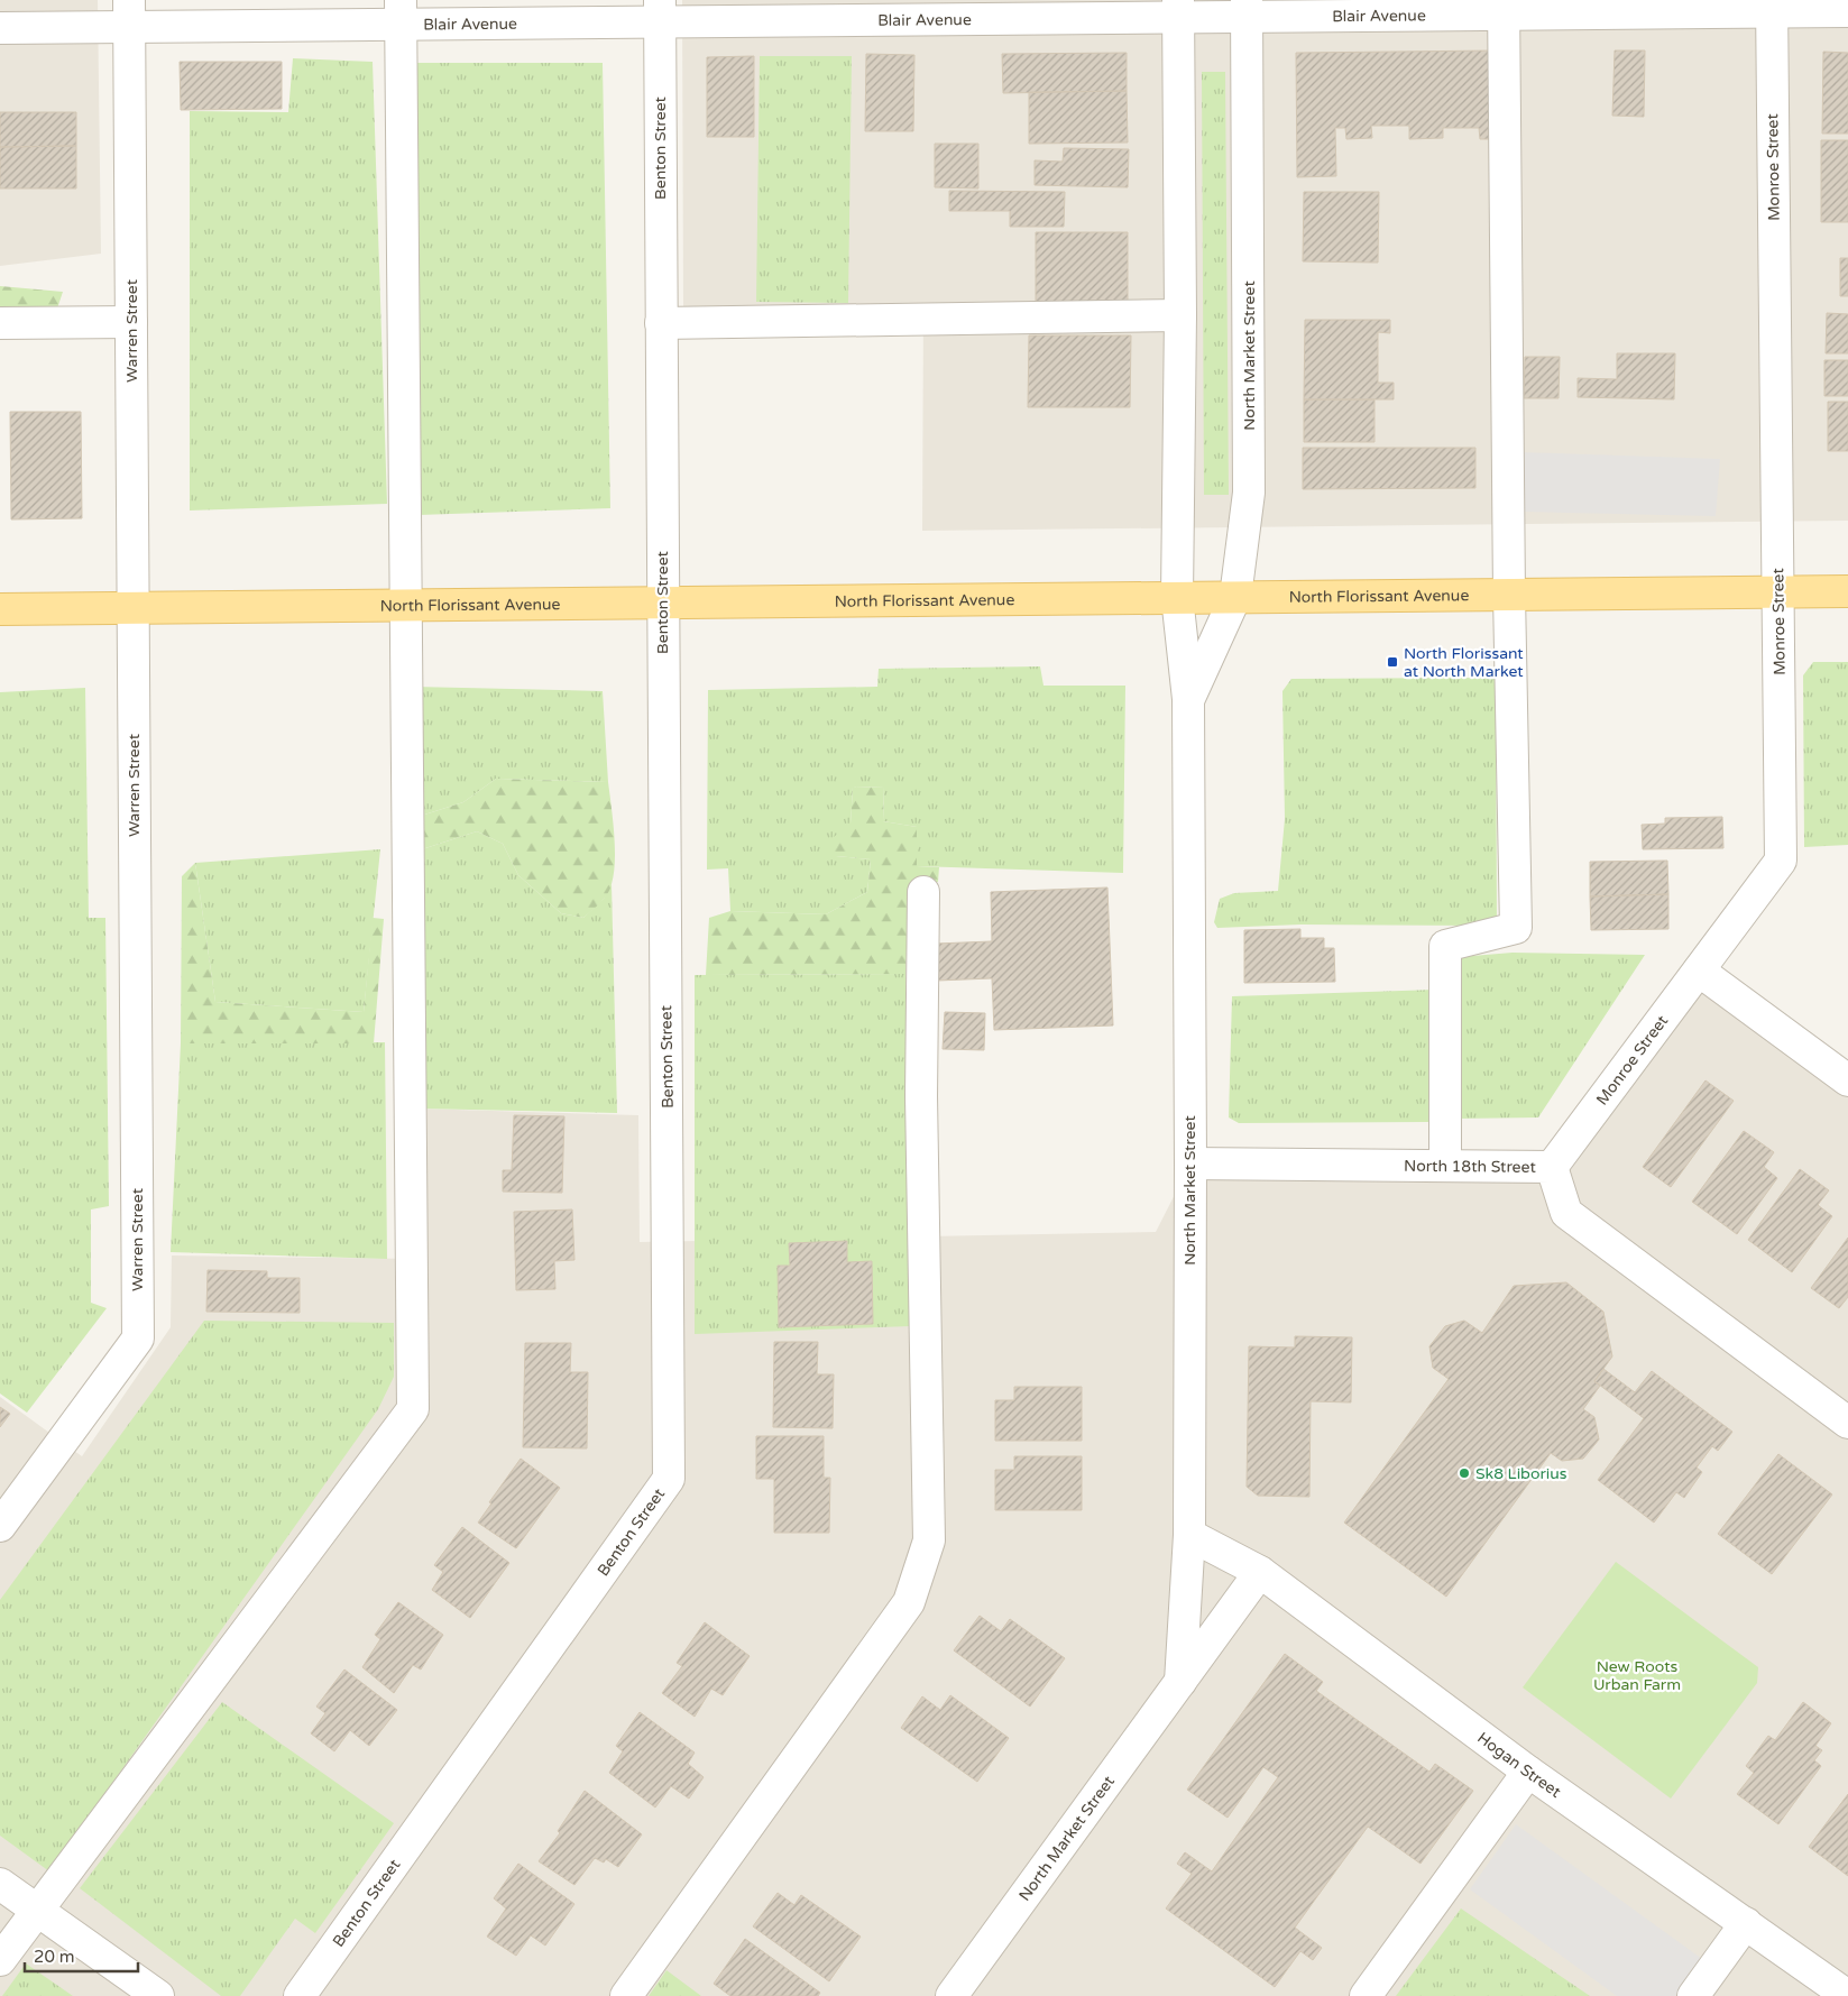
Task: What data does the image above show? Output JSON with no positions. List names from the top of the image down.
{
  "streets": {
    "main road": ["North Florissant Avenue"],
    "street": [
      "Blair Avenue",
      "Benton Street",
      "Monroe Street",
      "Warren Street",
      "North Market Street",
      "North 18th Street",
      "Hogan Street"
    ]
  },
  "crossings": [
    ["Blair Avenue", "Benton Street"],
    ["Blair Avenue", "Monroe Street"],
    ["Blair Avenue", "Warren Street"],
    ["Blair Avenue", "North Market Street"],
    ["Benton Street", "North Florissant Avenue"],
    ["Monroe Street", "North Florissant Avenue"],
    ["Monroe Street", "North 18th Street"],
    ["Warren Street", "North Florissant Avenue"],
    ["North Market Street", "North Florissant Avenue"],
    ["North Market Street", "North 18th Street"],
    ["North Market Street", "Hogan Street"]
  ],
  "parks": ["New Roots Urban Farm"],
  "places": {
    "transit": ["North Florissant at North Market"],
    "other": ["Sk8 Liborius"]
  },
  "scale_bar": "20 m"
}
